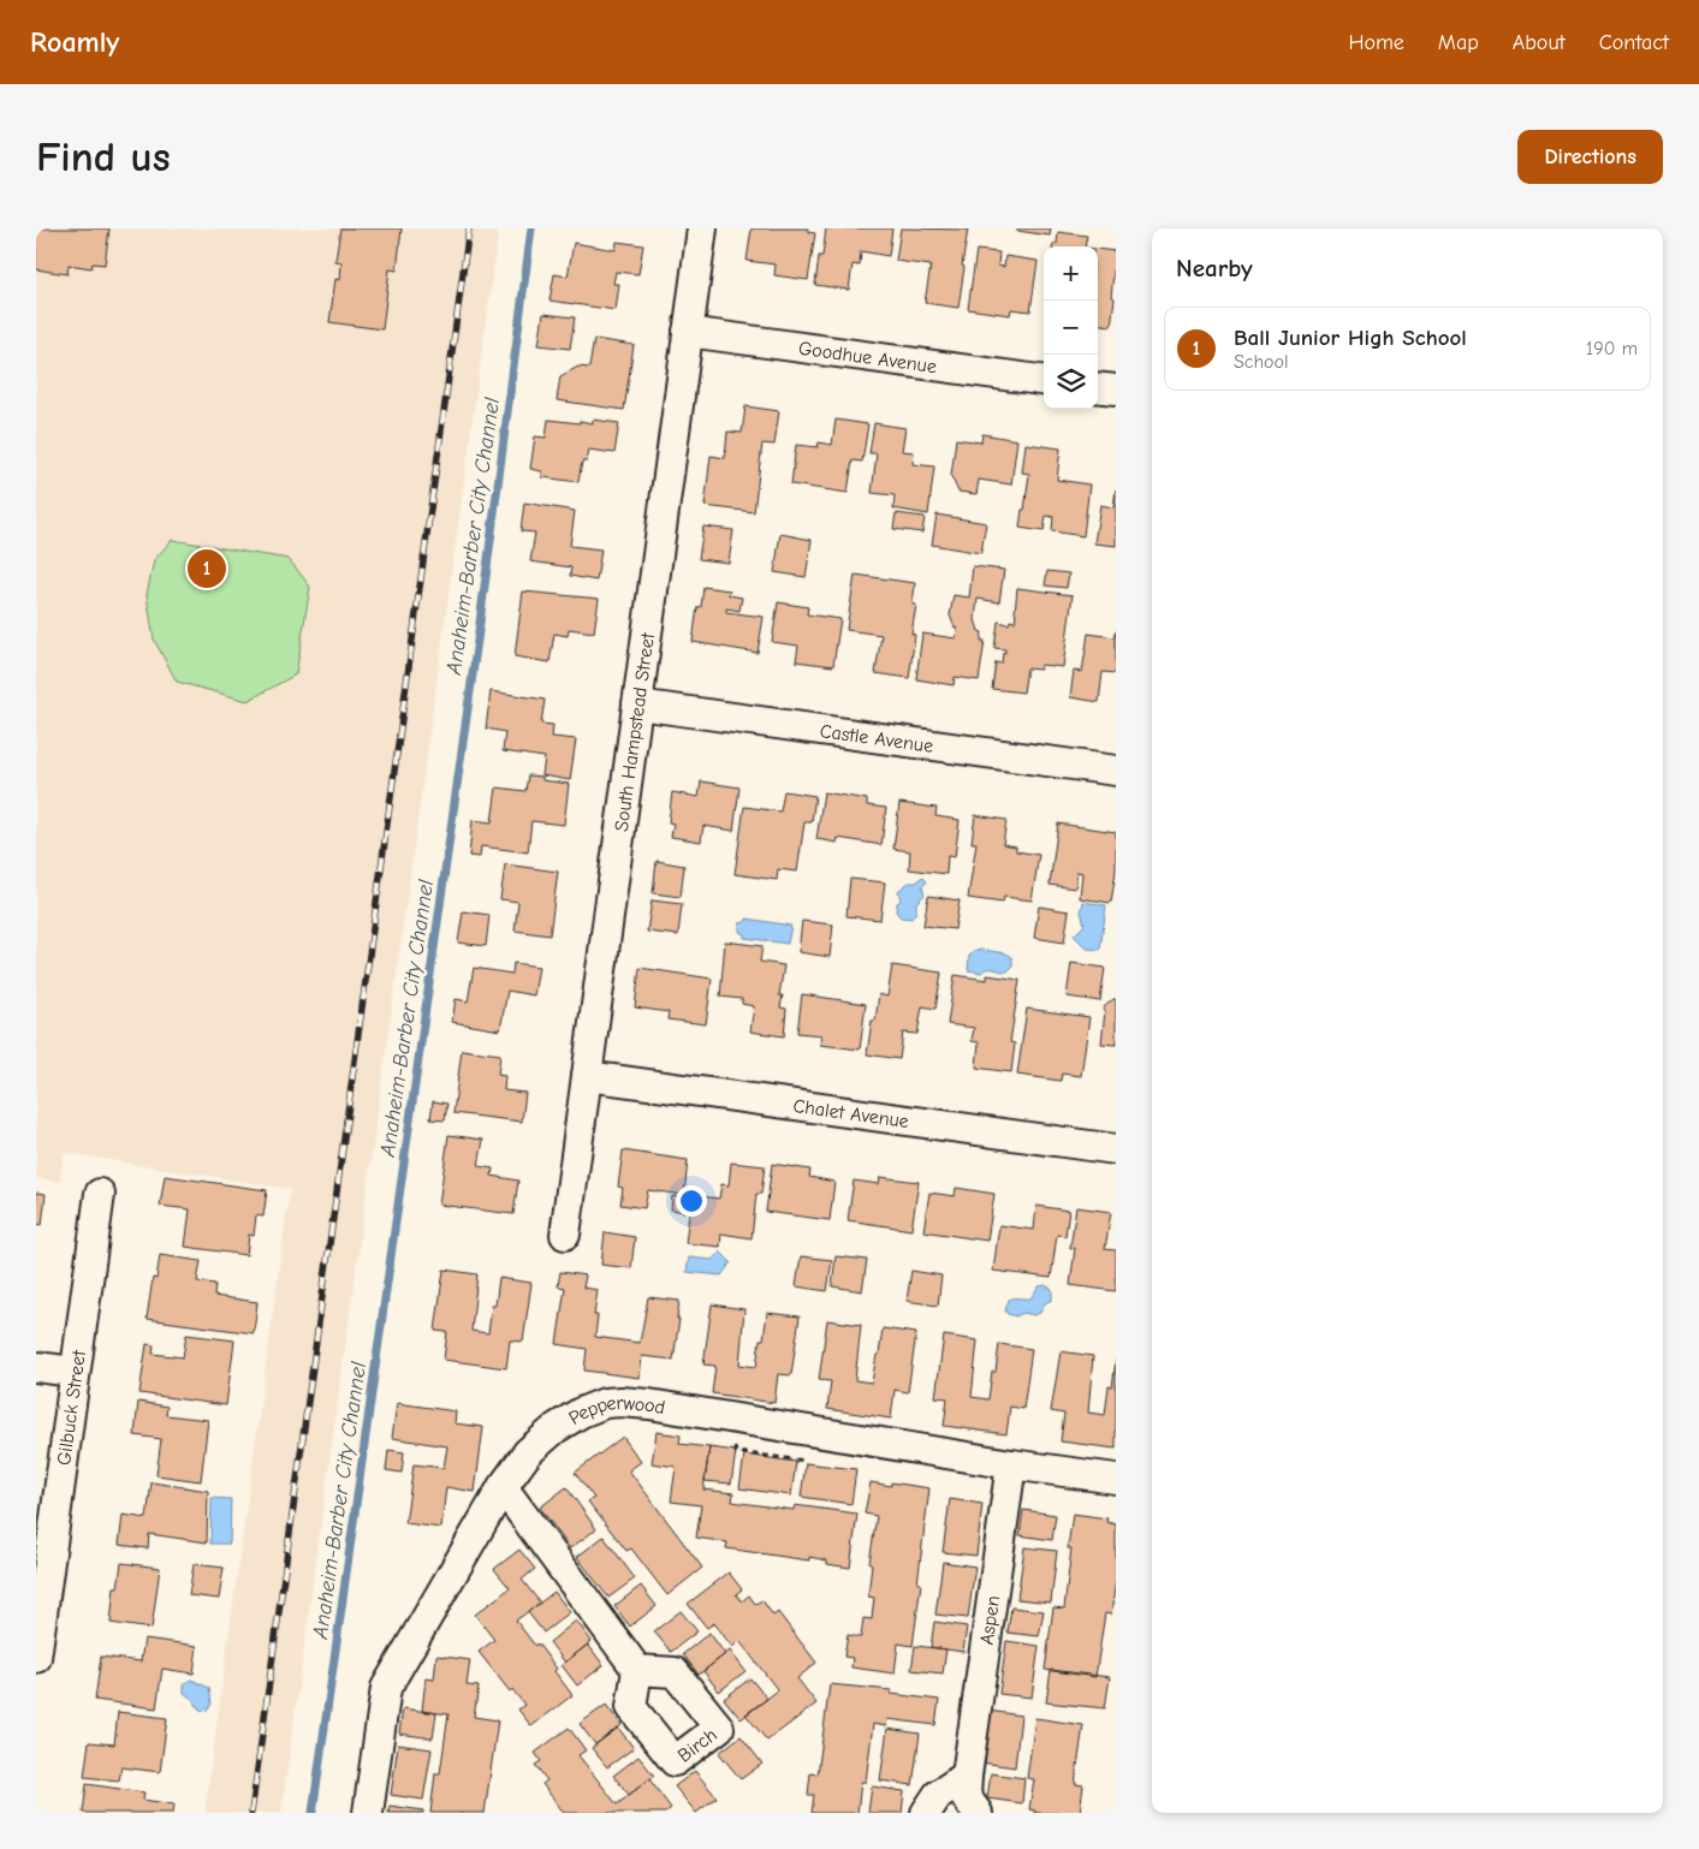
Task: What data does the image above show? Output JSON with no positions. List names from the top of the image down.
{
  "streets": {
    "street": [
      "Goodhue Avenue",
      "South Hampstead Street",
      "Castle Avenue",
      "Chalet Avenue",
      "Gilbuck Street",
      "Pepperwood",
      "Aspen"
    ]
  },
  "crossings": [
    ["Goodhue Avenue", "South Hampstead Street"],
    ["South Hampstead Street", "Castle Avenue"],
    ["South Hampstead Street", "Chalet Avenue"],
    ["Pepperwood", "Aspen"]
  ],
  "water": ["Anaheim-Barber City Channel"],
  "page": {
    "header": "Roamly",
    "nav": [
      "Home",
      "Map",
      "About",
      "Contact"
    ],
    "buttons": "Directions",
    "title": "Find us",
    "heading": "Nearby",
    "map_buttons": ["+", "−"],
    "list": [
      {
        "mark": "1",
        "name": "Ball Junior High School",
        "note": "School",
        "value": "190 m"
      }
    ],
    "pins": "1"
  }
}
